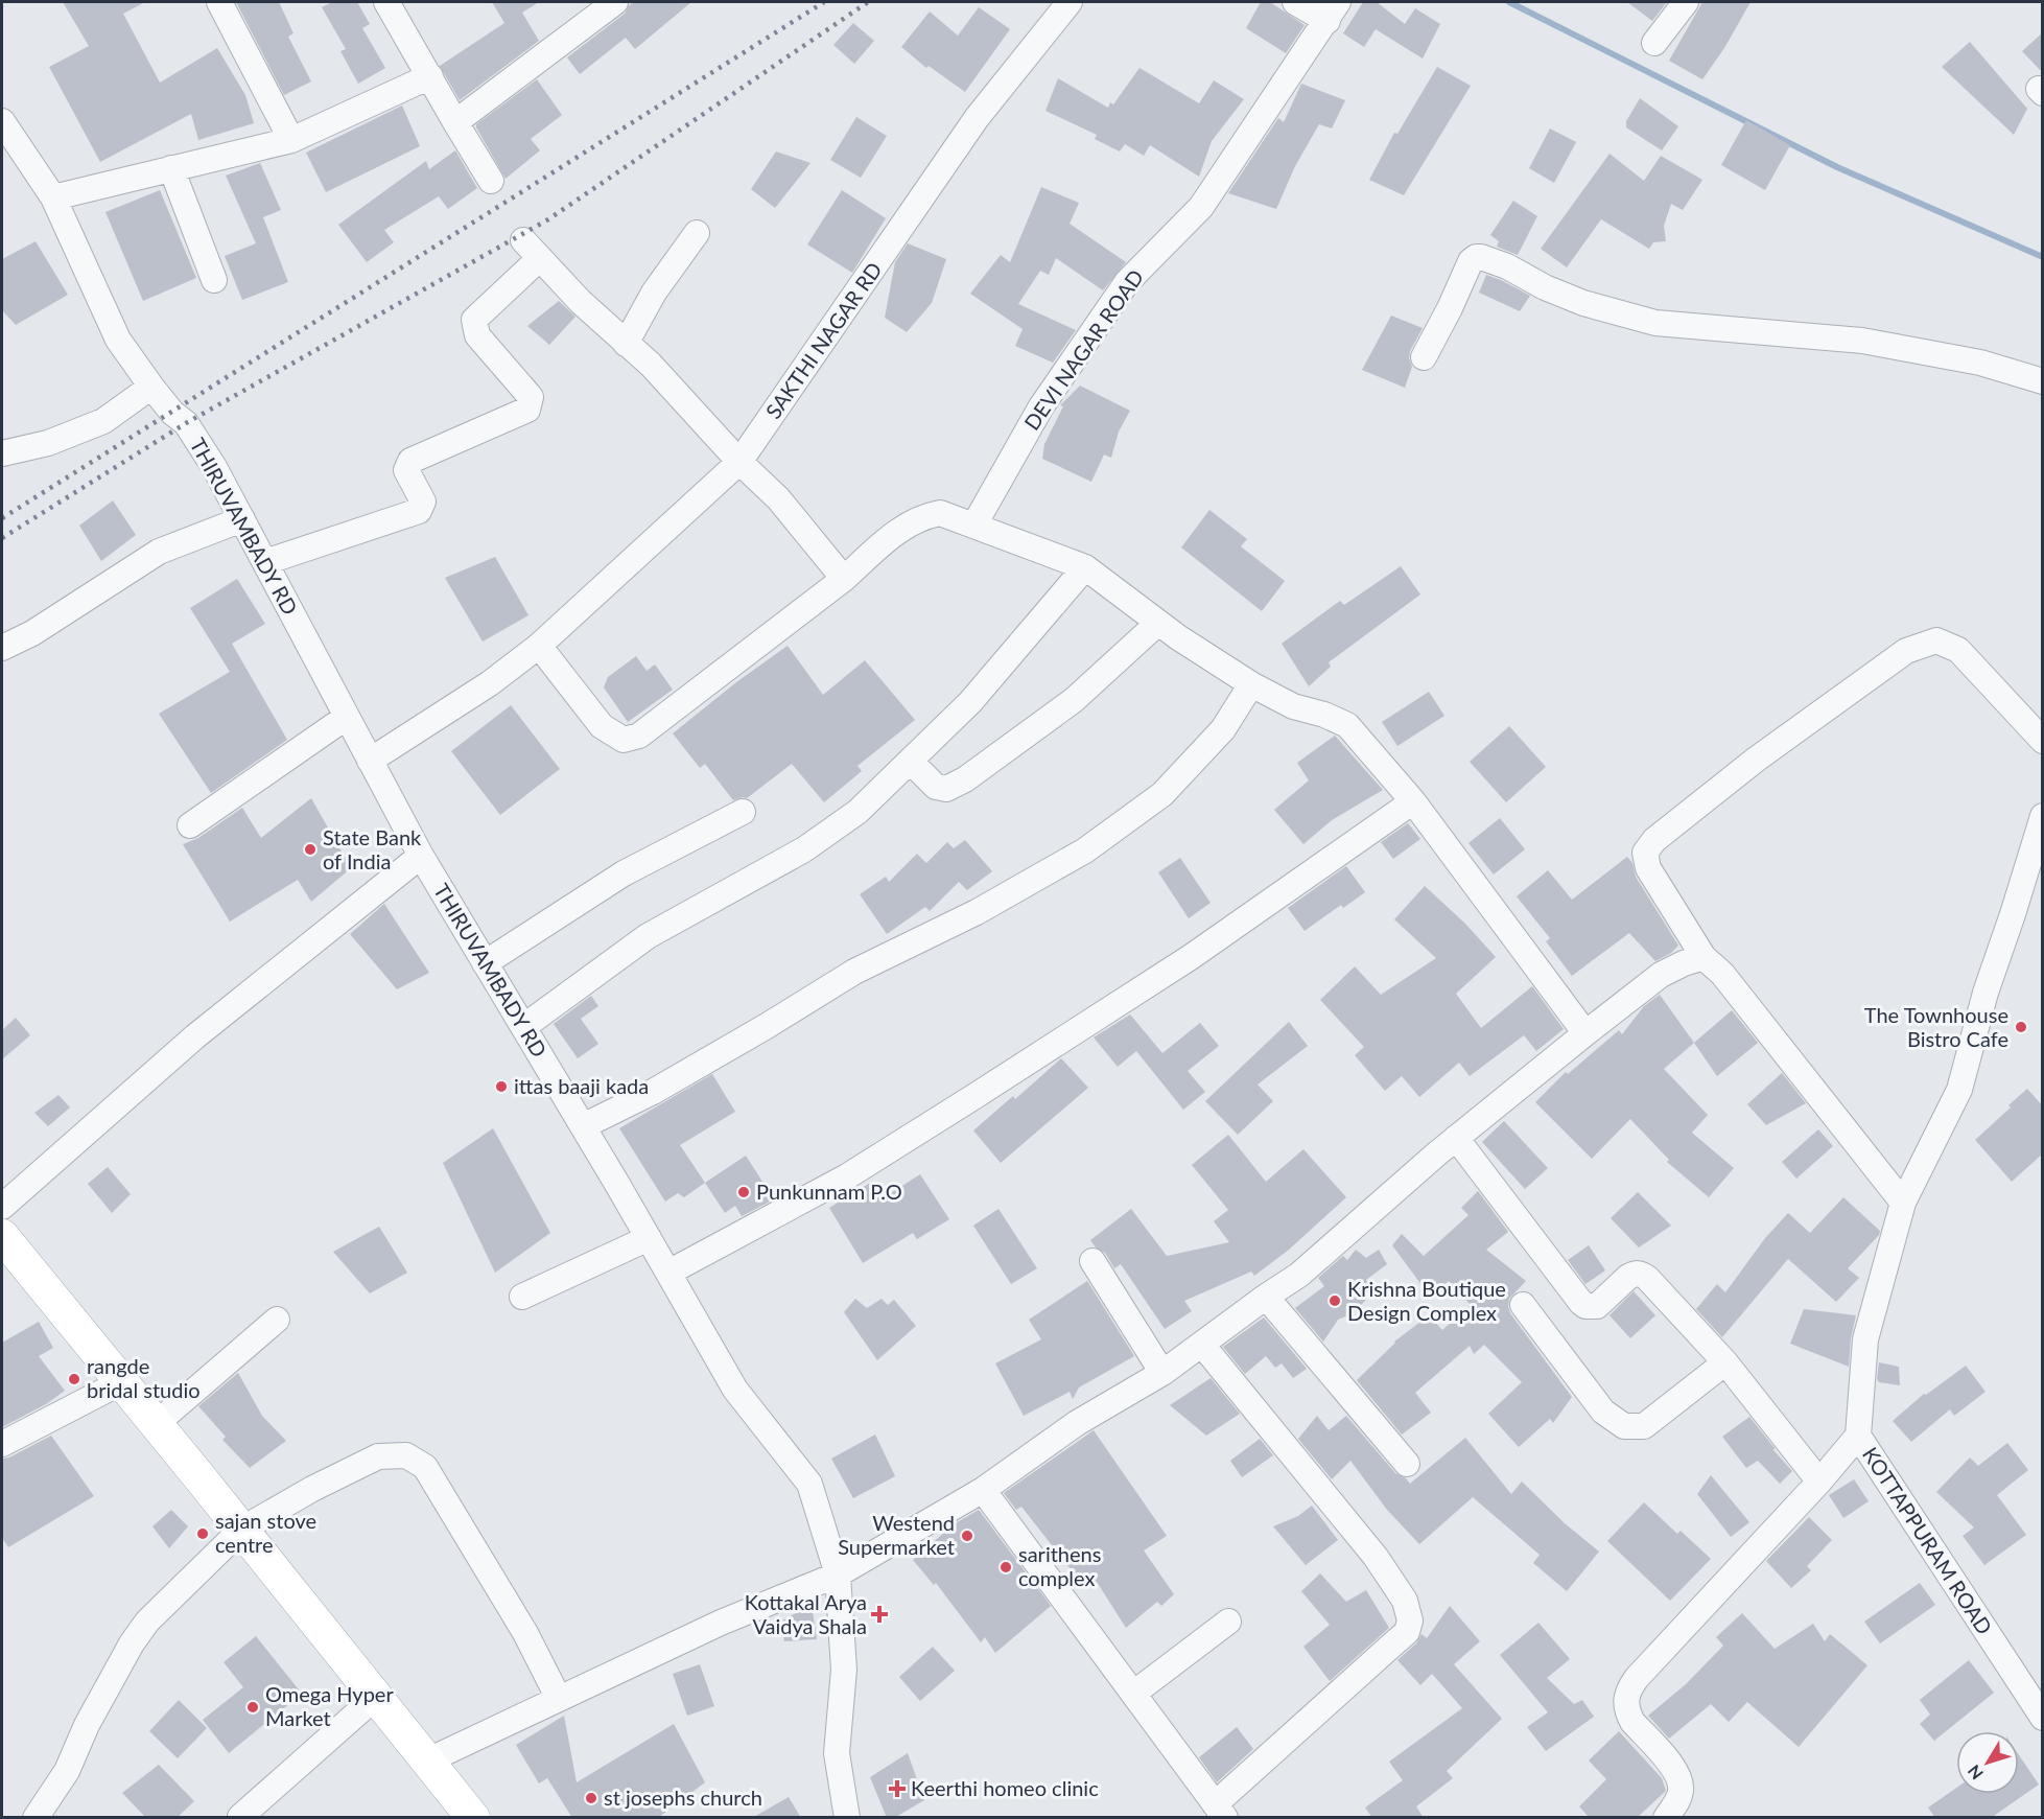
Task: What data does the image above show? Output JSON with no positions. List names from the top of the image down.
{
  "streets": {
    "street": [
      "SAKTHI NAGAR RD",
      "DEVI NAGAR ROAD",
      "THIRUVAMBADY RD",
      "KOTTAPPURAM ROAD"
    ]
  },
  "crossings": [
    ["SAKTHI NAGAR RD", "THIRUVAMBADY RD"]
  ],
  "places": {
    "other": [
      "State Bank of India",
      "The Townhouse Bistro Cafe",
      "ittas baaji kada",
      "Punkunnam P.O",
      "Krishna Boutique Design Complex",
      "rangde bridal studio",
      "sajan stove centre",
      "Westend Supermarket",
      "sarithens complex",
      "Omega Hyper Market",
      "st josephs church"
    ],
    "health": ["Kottakal Arya Vaidya Shala", "Keerthi homeo clinic"]
  },
  "north": "bottom left"
}
